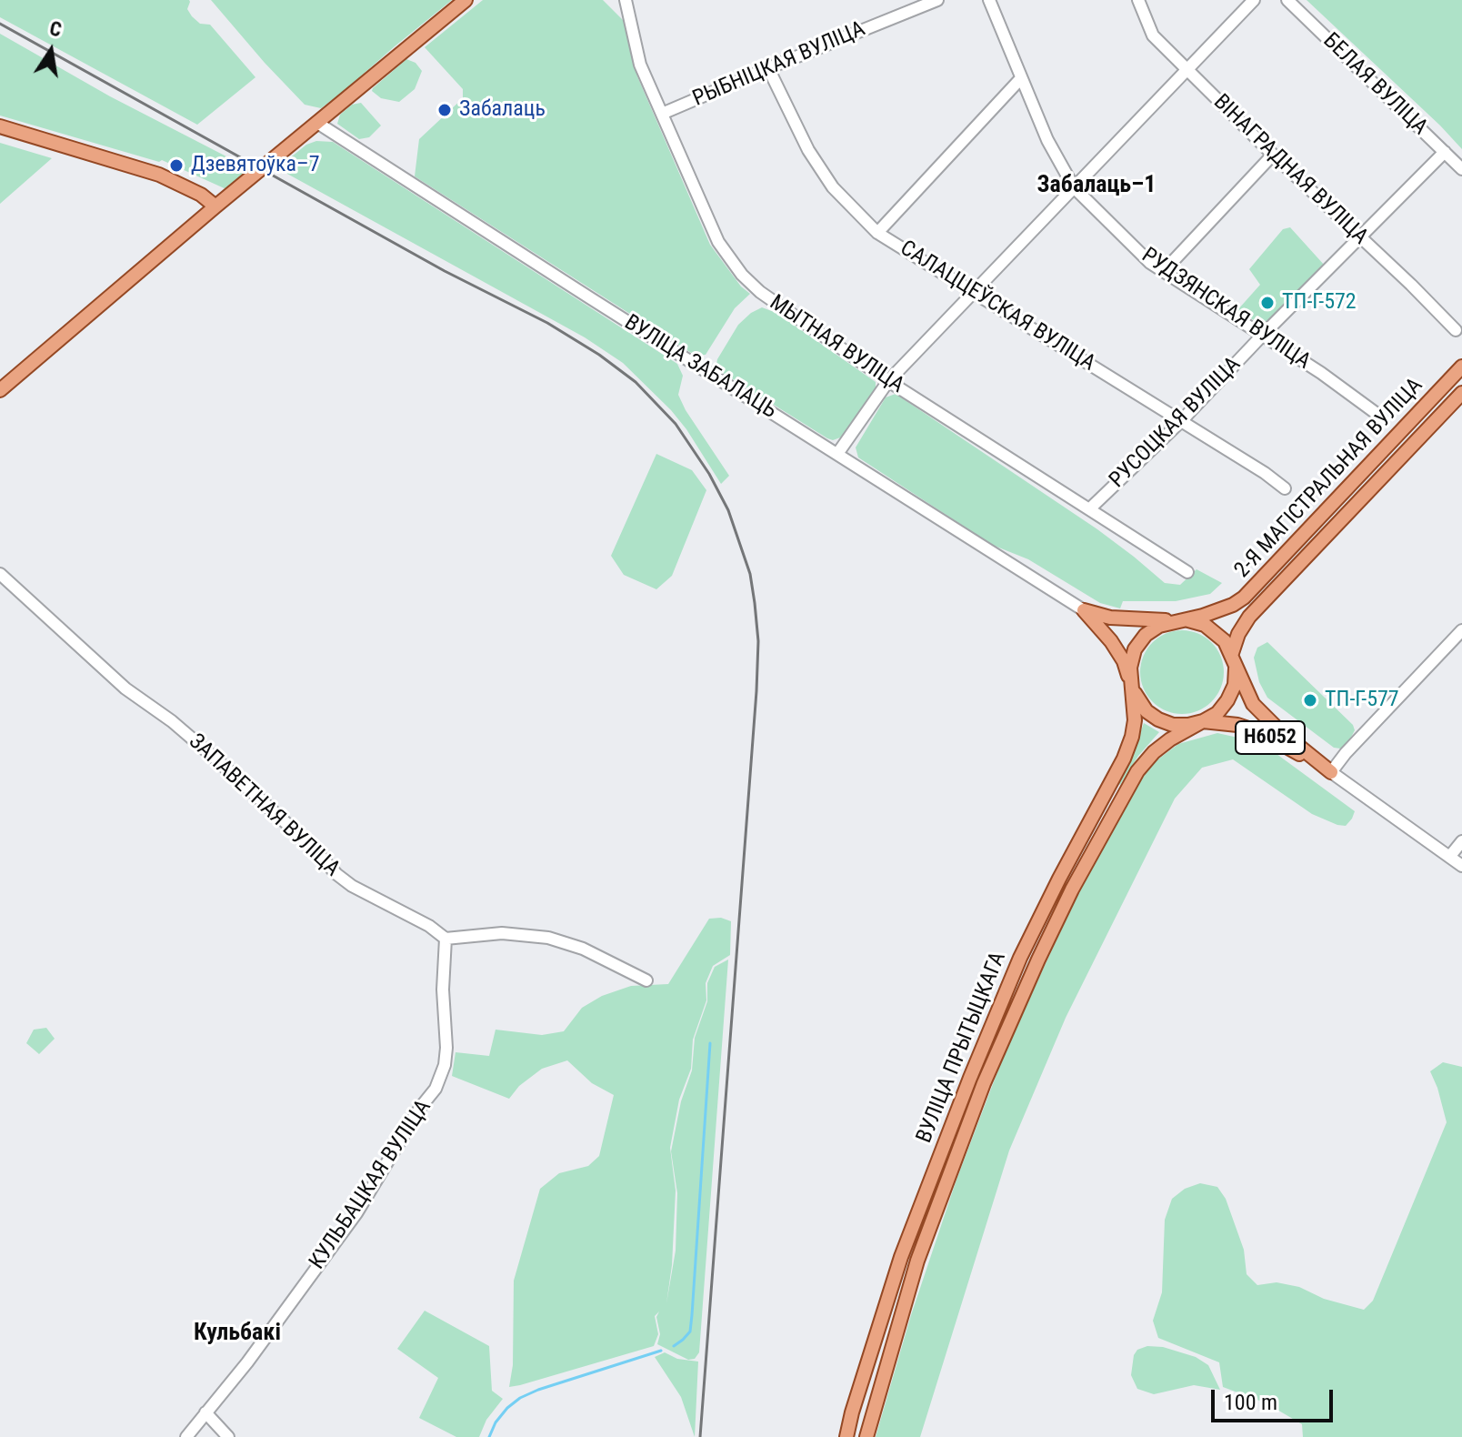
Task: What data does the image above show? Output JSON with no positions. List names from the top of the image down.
{
  "streets": {
    "main road": ["2-Я МАГІСТРАЛЬНАЯ ВУЛІЦА", "Н6052", "ВУЛІЦА ПРЫТЫЦКАГА"],
    "street": [
      "РЫБНІЦКАЯ ВУЛІЦА",
      "БЕЛАЯ ВУЛІЦА",
      "ВІНАГРАДНАЯ ВУЛІЦА",
      "САЛАЦЦЕЎСКАЯ ВУЛІЦА",
      "РУДЗЯНСКАЯ ВУЛІЦА",
      "МЫТНАЯ ВУЛІЦА",
      "ВУЛІЦА ЗАБАЛАЦЬ",
      "РУСОЦКАЯ ВУЛІЦА",
      "ЗАПАВЕТНАЯ ВУЛІЦА",
      "КУЛЬБАЦКАЯ ВУЛІЦА"
    ]
  },
  "crossings": [
    ["РЫБНІЦКАЯ ВУЛІЦА", "САЛАЦЦЕЎСКАЯ ВУЛІЦА"],
    ["РЫБНІЦКАЯ ВУЛІЦА", "МЫТНАЯ ВУЛІЦА"],
    ["БЕЛАЯ ВУЛІЦА", "РУСОЦКАЯ ВУЛІЦА"],
    ["ВІНАГРАДНАЯ ВУЛІЦА", "РУСОЦКАЯ ВУЛІЦА"],
    ["САЛАЦЦЕЎСКАЯ ВУЛІЦА", "РУСОЦКАЯ ВУЛІЦА"],
    ["РУДЗЯНСКАЯ ВУЛІЦА", "РУСОЦКАЯ ВУЛІЦА"],
    ["МЫТНАЯ ВУЛІЦА", "РУСОЦКАЯ ВУЛІЦА"],
    ["ВУЛІЦА ЗАБАЛАЦЬ", "Н6052"],
    ["2-Я МАГІСТРАЛЬНАЯ ВУЛІЦА", "Н6052"],
    ["2-Я МАГІСТРАЛЬНАЯ ВУЛІЦА", "ВУЛІЦА ПРЫТЫЦКАГА"],
    ["Н6052", "ВУЛІЦА ПРЫТЫЦКАГА"],
    ["ЗАПАВЕТНАЯ ВУЛІЦА", "КУЛЬБАЦКАЯ ВУЛІЦА"]
  ],
  "districts": ["Забалаць–1", "Кульбакі"],
  "places": [
    "Забалаць",
    "Дзевятоўка–7",
    "ТП-Г-572",
    "ТП-Г-577"
  ],
  "scale_bar": "100 m",
  "north": "top"
}
